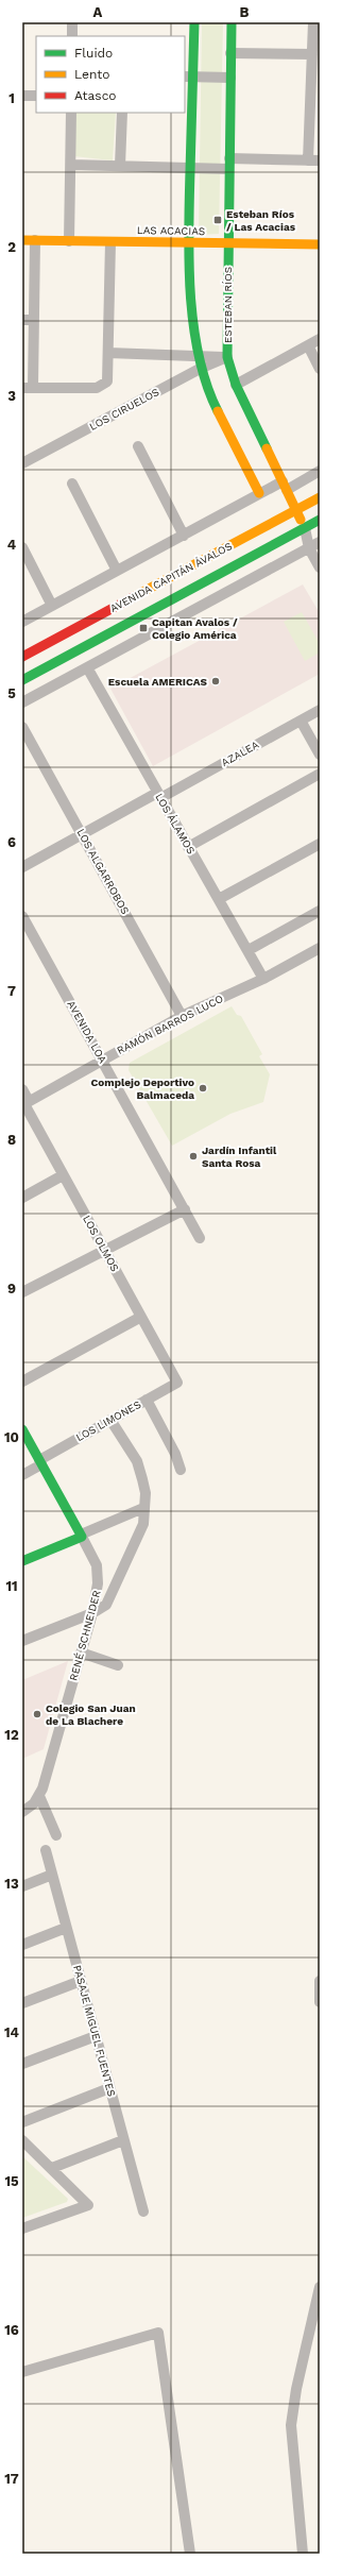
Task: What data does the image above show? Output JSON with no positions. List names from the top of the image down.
{
  "streets": {
    "main road": [
      "LAS ACACIAS",
      "ESTEBAN RÍOS",
      "AVENIDA CAPITÁN ÁVALOS",
      "RENÉ SCHNEIDER"
    ],
    "street": [
      "LOS CIRUELOS",
      "AZALEA",
      "LOS ÁLAMOS",
      "LOS ALGARROBOS",
      "RAMÓN BARROS LUCO",
      "AVENIDA LOA",
      "LOS OLMOS",
      "LOS LIMONES",
      "PASAJE MIGUEL FUENTES"
    ]
  },
  "crossings": [
    ["LAS ACACIAS", "ESTEBAN RÍOS"],
    ["ESTEBAN RÍOS", "LOS CIRUELOS"],
    ["ESTEBAN RÍOS", "AVENIDA CAPITÁN ÁVALOS"],
    ["AZALEA", "LOS ÁLAMOS"],
    ["AZALEA", "LOS ALGARROBOS"],
    ["LOS ÁLAMOS", "RAMÓN BARROS LUCO"],
    ["LOS ALGARROBOS", "RAMÓN BARROS LUCO"],
    ["RAMÓN BARROS LUCO", "AVENIDA LOA"],
    ["RAMÓN BARROS LUCO", "LOS OLMOS"],
    ["LOS OLMOS", "LOS LIMONES"],
    ["LOS LIMONES", "RENÉ SCHNEIDER"]
  ],
  "places": {
    "transit": ["Esteban Ríos / Las Acacias", "Capitan Avalos / Colegio América"],
    "other": [
      "Escuela AMERICAS",
      "Complejo Deportivo Balmaceda",
      "Jardín Infantil Santa Rosa",
      "Colegio San Juan de La Blachere"
    ]
  },
  "legend": ["Fluido", "Lento", "Atasco"],
  "grid": {
    "columns": ["A", "B"],
    "rows": [
      "1",
      "2",
      "3",
      "4",
      "5",
      "6",
      "7",
      "8",
      "9",
      "10",
      "11",
      "12",
      "13",
      "14",
      "15",
      "16",
      "17"
    ]
  }
}
